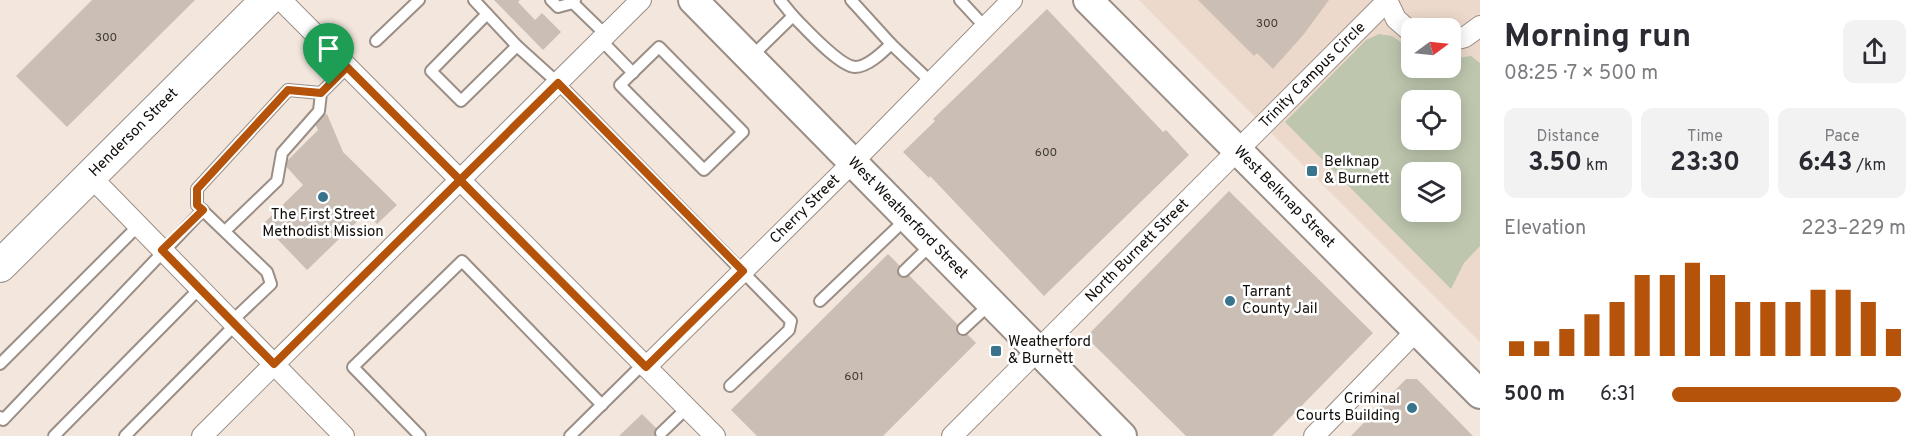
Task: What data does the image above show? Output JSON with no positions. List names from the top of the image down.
{
  "streets": {
    "main road": ["Henderson Street", "West Belknap Street", "West Weatherford Street"],
    "street": ["Trinity Campus Circle", "Cherry Street", "North Burnett Street"]
  },
  "crossings": [
    ["Trinity Campus Circle", "West Belknap Street"],
    ["Trinity Campus Circle", "North Burnett Street"],
    ["West Belknap Street", "North Burnett Street"],
    ["Cherry Street", "West Weatherford Street"],
    ["West Weatherford Street", "North Burnett Street"]
  ],
  "places": {
    "transit": ["Belknap & Burnett", "Weatherford & Burnett"],
    "other": ["The First Street Methodist Mission", "Tarrant County Jail", "Criminal Courts Building"]
  },
  "house_numbers": [
    "300",
    "300",
    "600",
    "601"
  ],
  "north": "right",
  "page": {
    "heading": ["Morning run", "08:25 · 7 × 500 m"],
    "stats": [
      ["Distance", "3.50 km"],
      ["Time", "23:30"],
      ["Pace", "6:43 /km"]
    ],
    "chart": ["Elevation", "223–229 m"],
    "list": [
      {
        "name": "500 m",
        "note": "6:31"
      }
    ]
  }
}
